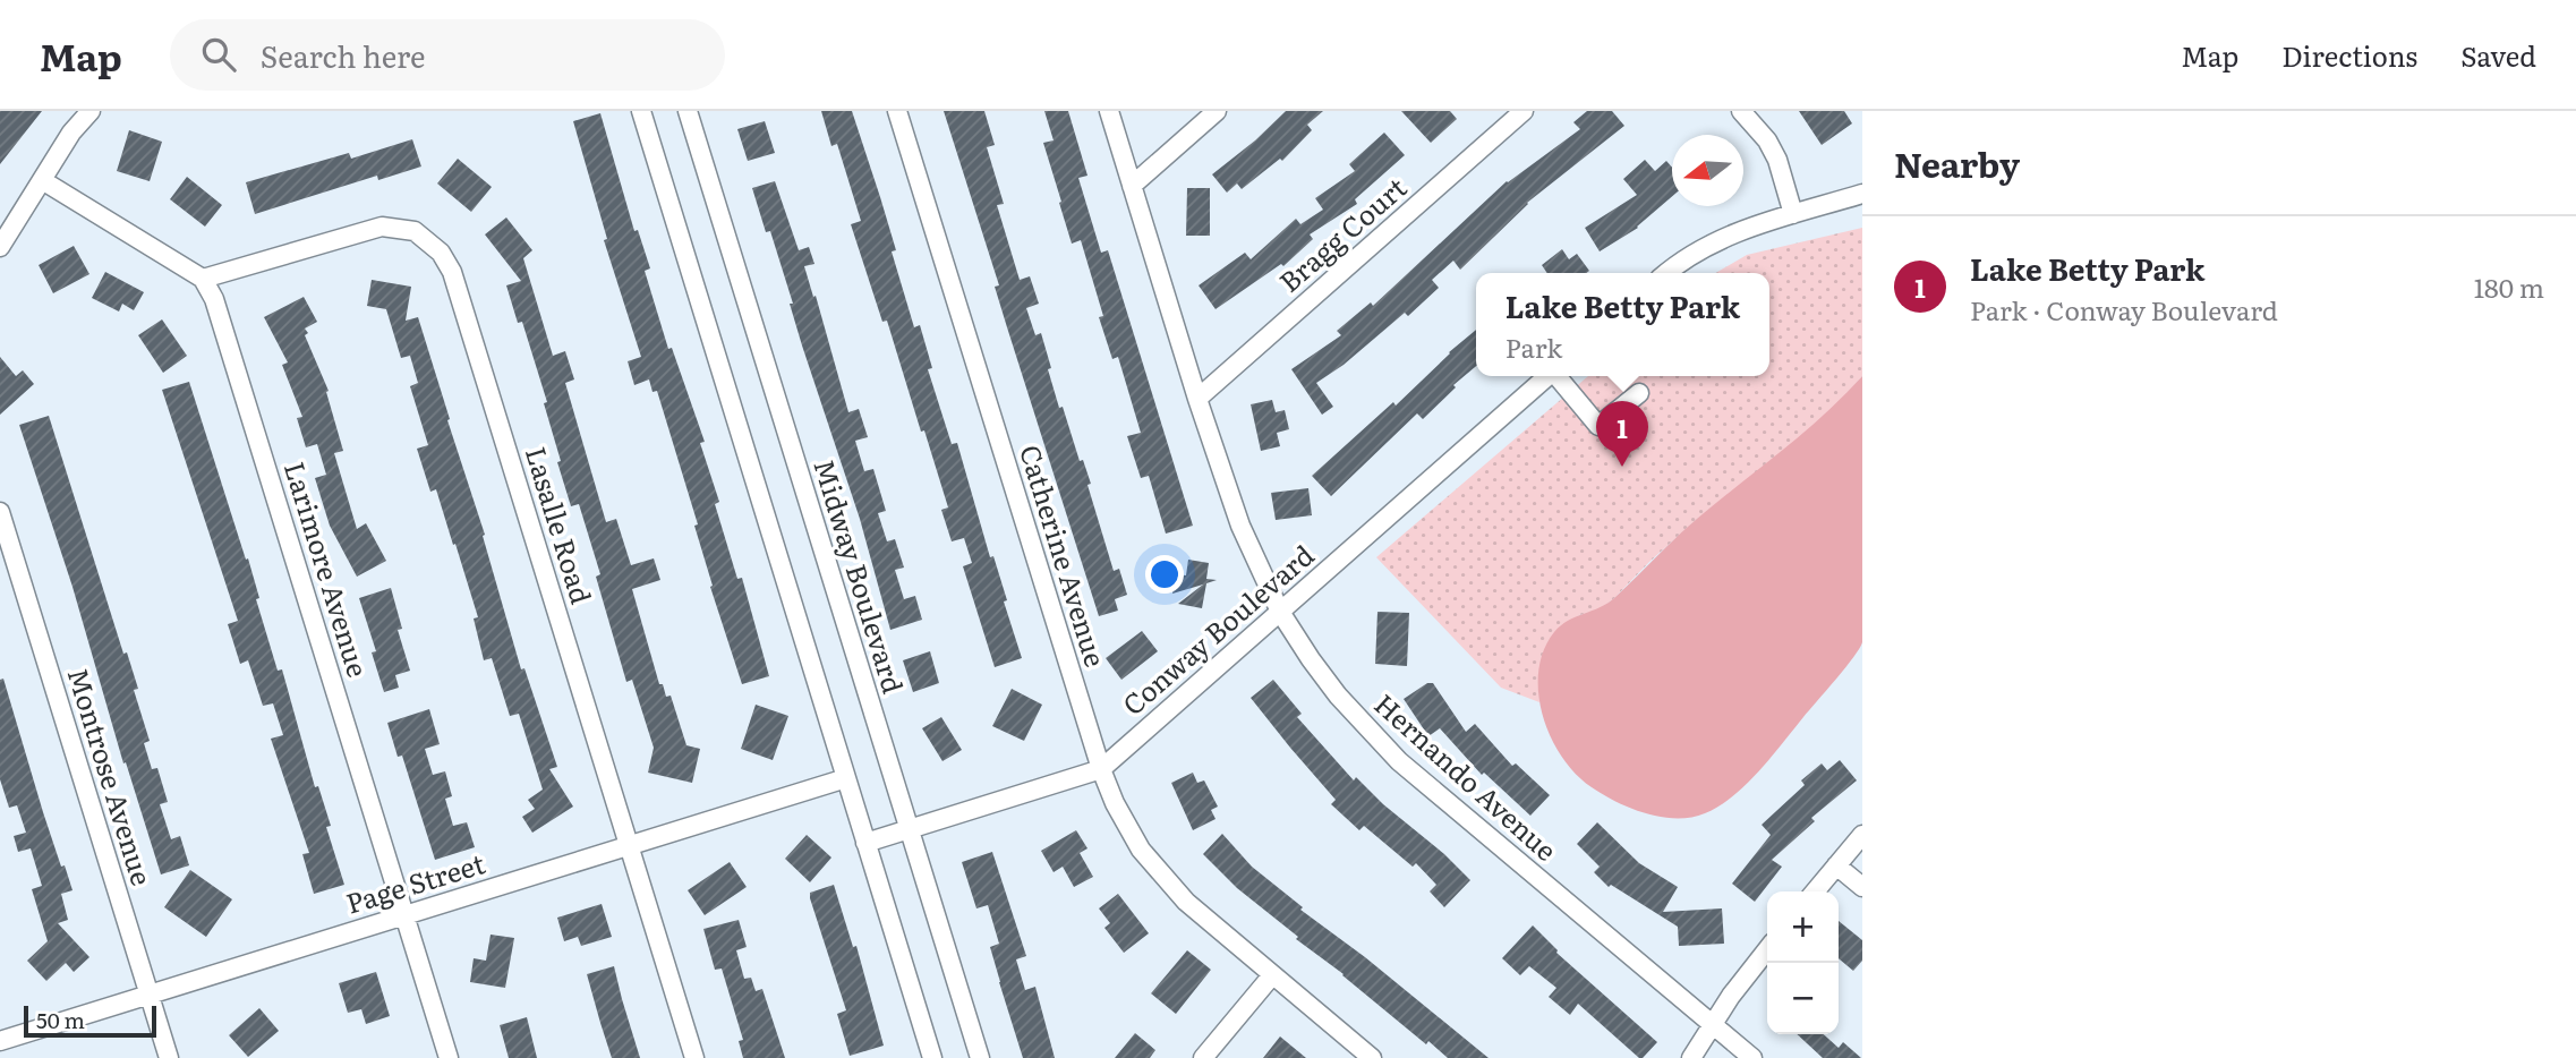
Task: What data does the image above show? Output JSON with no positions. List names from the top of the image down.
{
  "streets": {
    "street": [
      "Bragg Court",
      "Lasalle Road",
      "Catherine Avenue",
      "Larimore Avenue",
      "Midway Boulevard",
      "Conway Boulevard",
      "Montrose Avenue",
      "Hernando Avenue",
      "Page Street"
    ]
  },
  "crossings": [
    ["Bragg Court", "Hernando Avenue"],
    ["Lasalle Road", "Larimore Avenue"],
    ["Lasalle Road", "Page Street"],
    ["Catherine Avenue", "Conway Boulevard"],
    ["Larimore Avenue", "Page Street"],
    ["Midway Boulevard", "Conway Boulevard"],
    ["Conway Boulevard", "Hernando Avenue"],
    ["Montrose Avenue", "Page Street"]
  ],
  "scale_bar": "50 m",
  "north": "left",
  "page": {
    "header": "Map",
    "search": "Search here",
    "nav": ["Map", "Directions", "Saved"],
    "heading": "Nearby",
    "list": [
      {
        "mark": "1",
        "name": "Lake Betty Park",
        "note": "Park · Conway Boulevard",
        "value": "180 m"
      }
    ],
    "popup": ["Lake Betty Park", "Park"],
    "pins": "1",
    "map_buttons": ["+", "−"],
    "scale": "50 m"
  }
}
